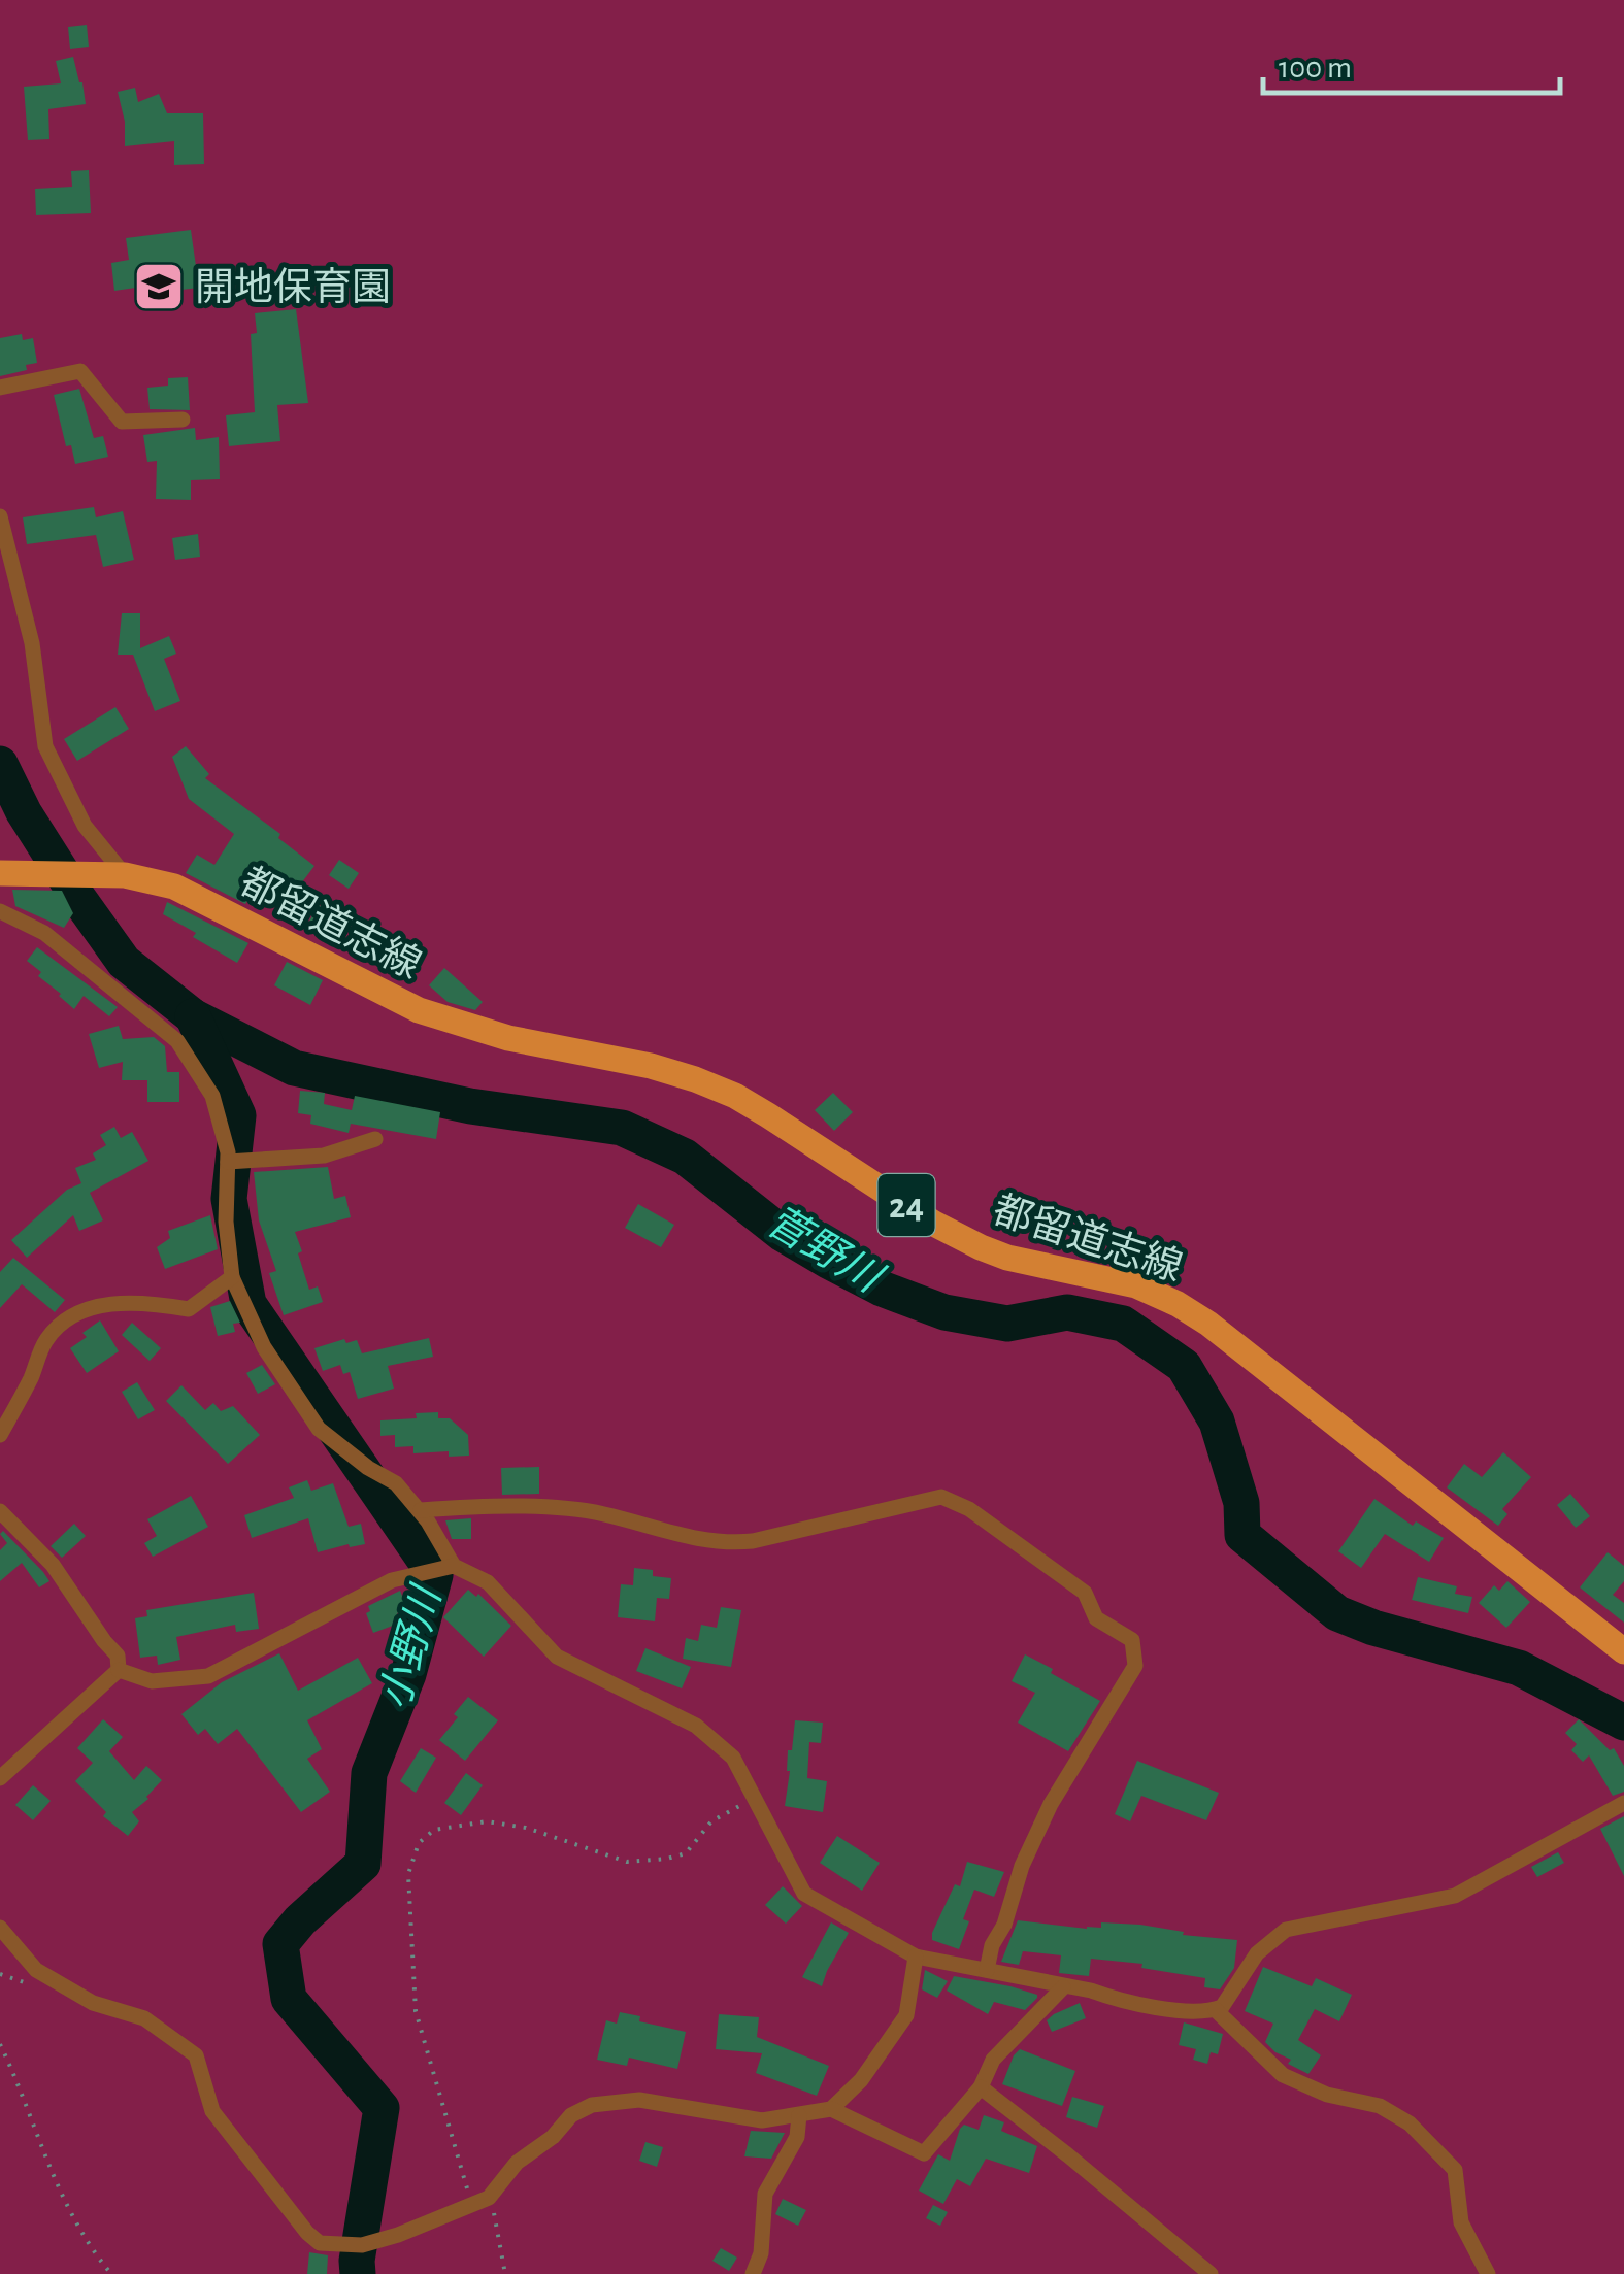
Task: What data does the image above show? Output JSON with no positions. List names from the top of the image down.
{
  "streets": {
    "main road": ["都留道志線", "24"]
  },
  "water": ["菅野川", "小野川"],
  "places": {
    "school or university": ["開地保育園"]
  },
  "scale_bar": "100 m"
}
